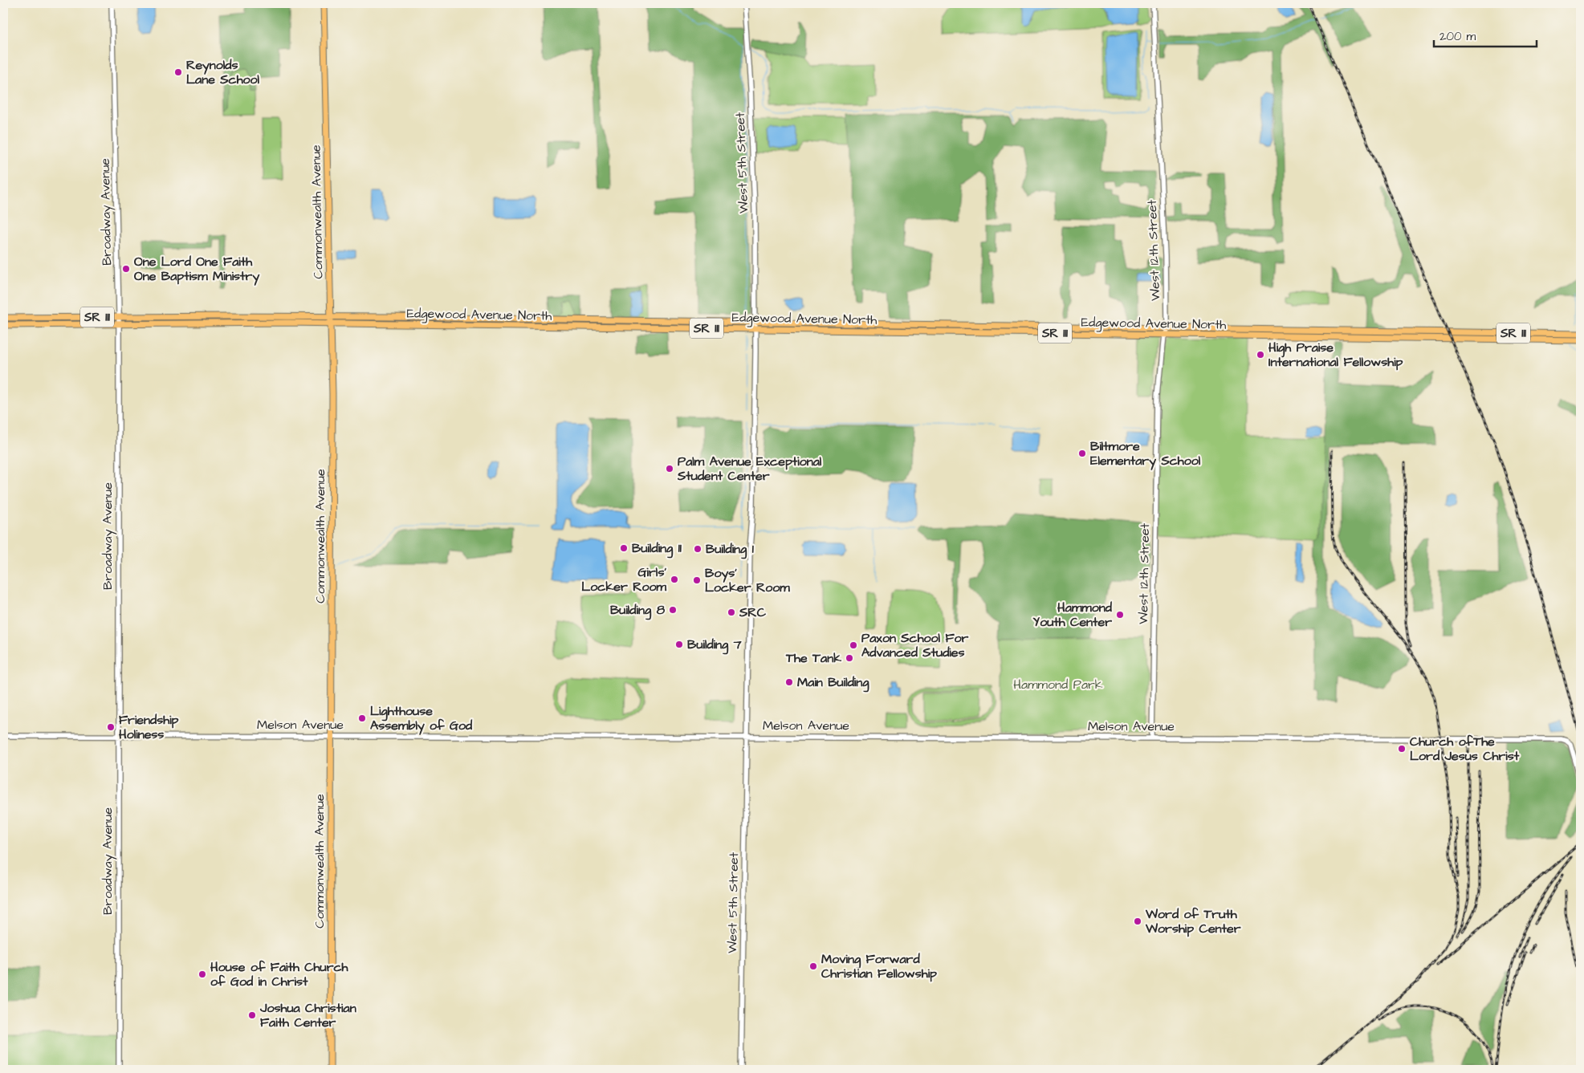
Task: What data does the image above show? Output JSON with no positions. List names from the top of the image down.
{
  "streets": {
    "main road": ["Commonwealth Avenue", "Edgewood Avenue North", "SR 111"],
    "street": [
      "West 5th Street",
      "Broadway Avenue",
      "West 12th Street",
      "Melson Avenue"
    ]
  },
  "crossings": [
    ["West 5th Street", "Edgewood Avenue North"],
    ["West 5th Street", "Melson Avenue"],
    ["Broadway Avenue", "Edgewood Avenue North"],
    ["Broadway Avenue", "Melson Avenue"],
    ["Commonwealth Avenue", "Edgewood Avenue North"],
    ["Commonwealth Avenue", "Melson Avenue"],
    ["West 12th Street", "Edgewood Avenue North"],
    ["West 12th Street", "Melson Avenue"]
  ],
  "parks": ["Hammond Park"],
  "places": [
    "Reynolds Lane School",
    "One Lord One Faith One Baptism Ministry",
    "High Praise International Fellowship",
    "Biltmore Elementary School",
    "Palm Avenue Exceptional Student Center",
    "Building 11",
    "Building 1",
    "Girls' Locker Room",
    "Boys' Locker Room",
    "Building 8",
    "SRC",
    "Hammond Youth Center",
    "Building 7",
    "Paxon School For Advanced Studies",
    "The Tank",
    "Main Building",
    "Lighthouse Assembly of God",
    "Friendship Holiness",
    "Church ofThe Lord Jesus Christ",
    "Word of Truth Worship Center",
    "Moving Forward Christian Fellowship",
    "House of Faith Church of God in Christ",
    "Joshua Christian Faith Center"
  ],
  "scale_bar": "200 m"
}
